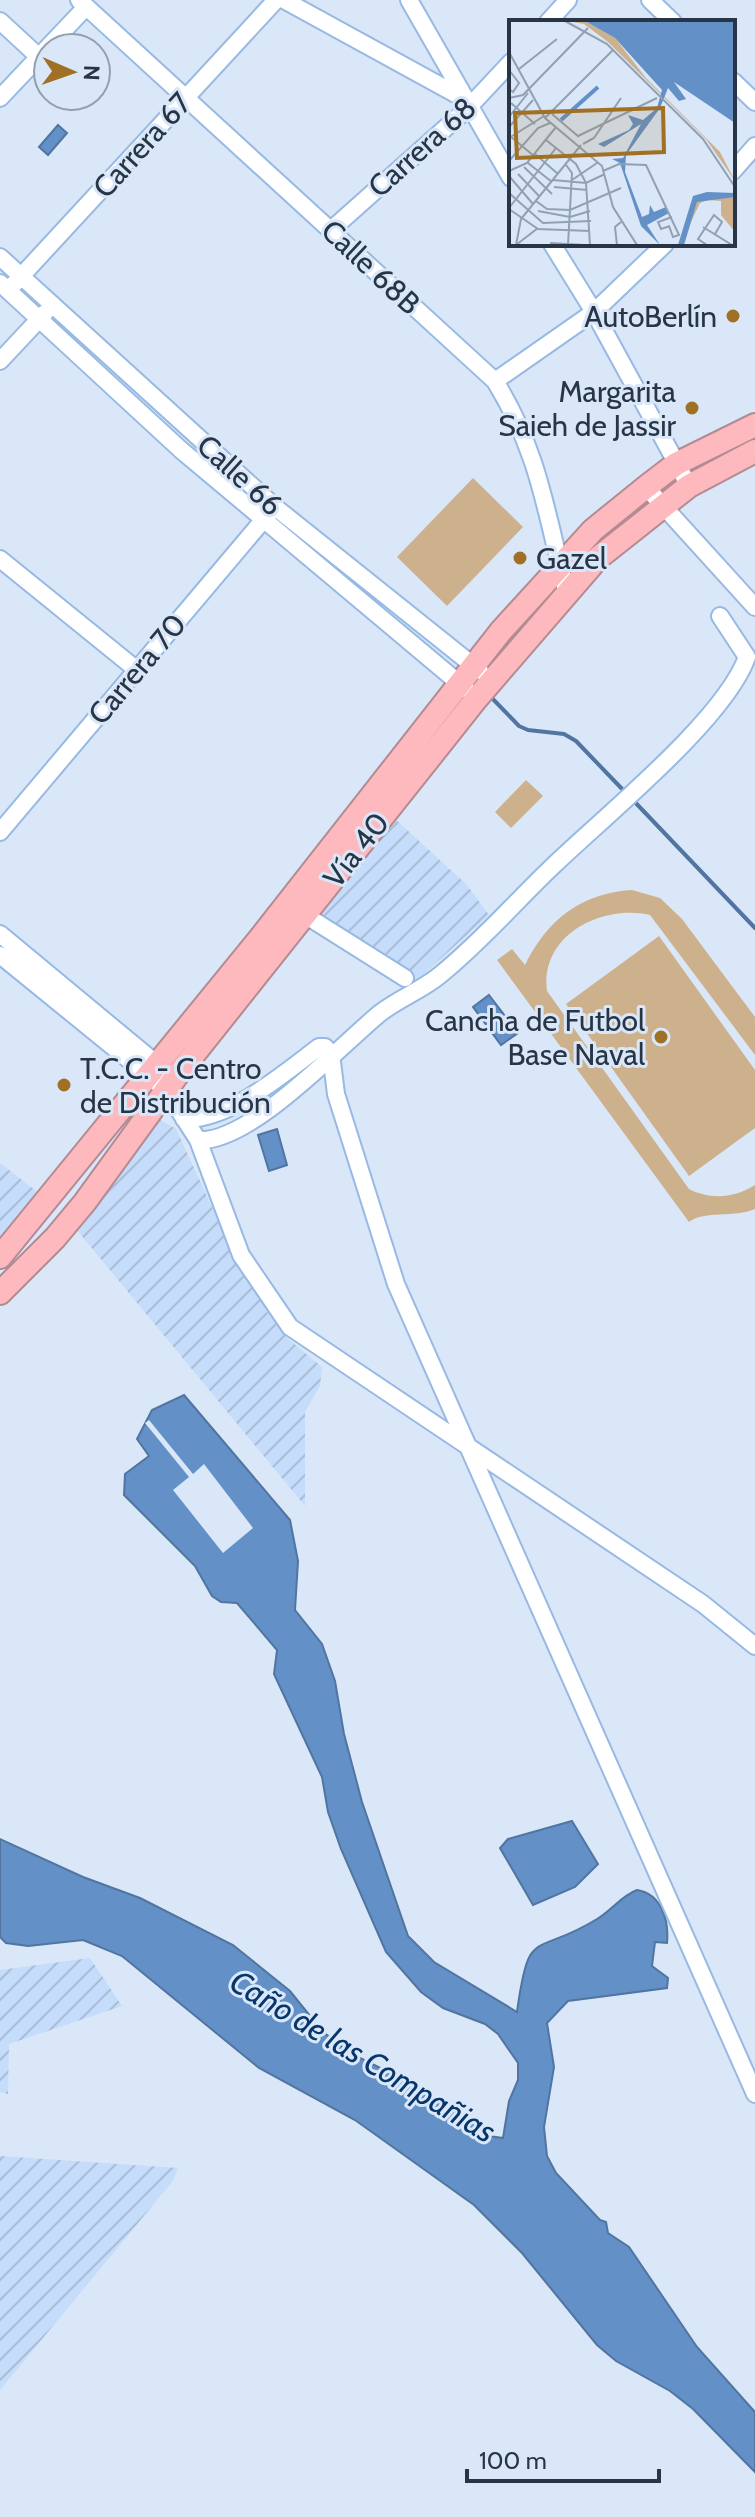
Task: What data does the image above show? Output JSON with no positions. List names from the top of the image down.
{
  "streets": {
    "highway": ["Vía 40"],
    "street": [
      "Carrera 67",
      "Carrera 68",
      "Calle 68B",
      "Calle 66",
      "Carrera 70"
    ]
  },
  "crossings": [
    ["Carrera 67", "Calle 68B"],
    ["Carrera 67", "Calle 66"],
    ["Carrera 68", "Calle 68B"],
    ["Calle 68B", "Vía 40"],
    ["Calle 66", "Carrera 70"],
    ["Calle 66", "Vía 40"]
  ],
  "water": ["Caño de las Compañias"],
  "places": [
    "AutoBerlín",
    "Margarita Saieh de Jassir",
    "Gazel",
    "Cancha de Futbol Base Naval",
    "T.C.C. - Centro de Distribución"
  ],
  "scale_bar": "100 m",
  "north": "right"
}
